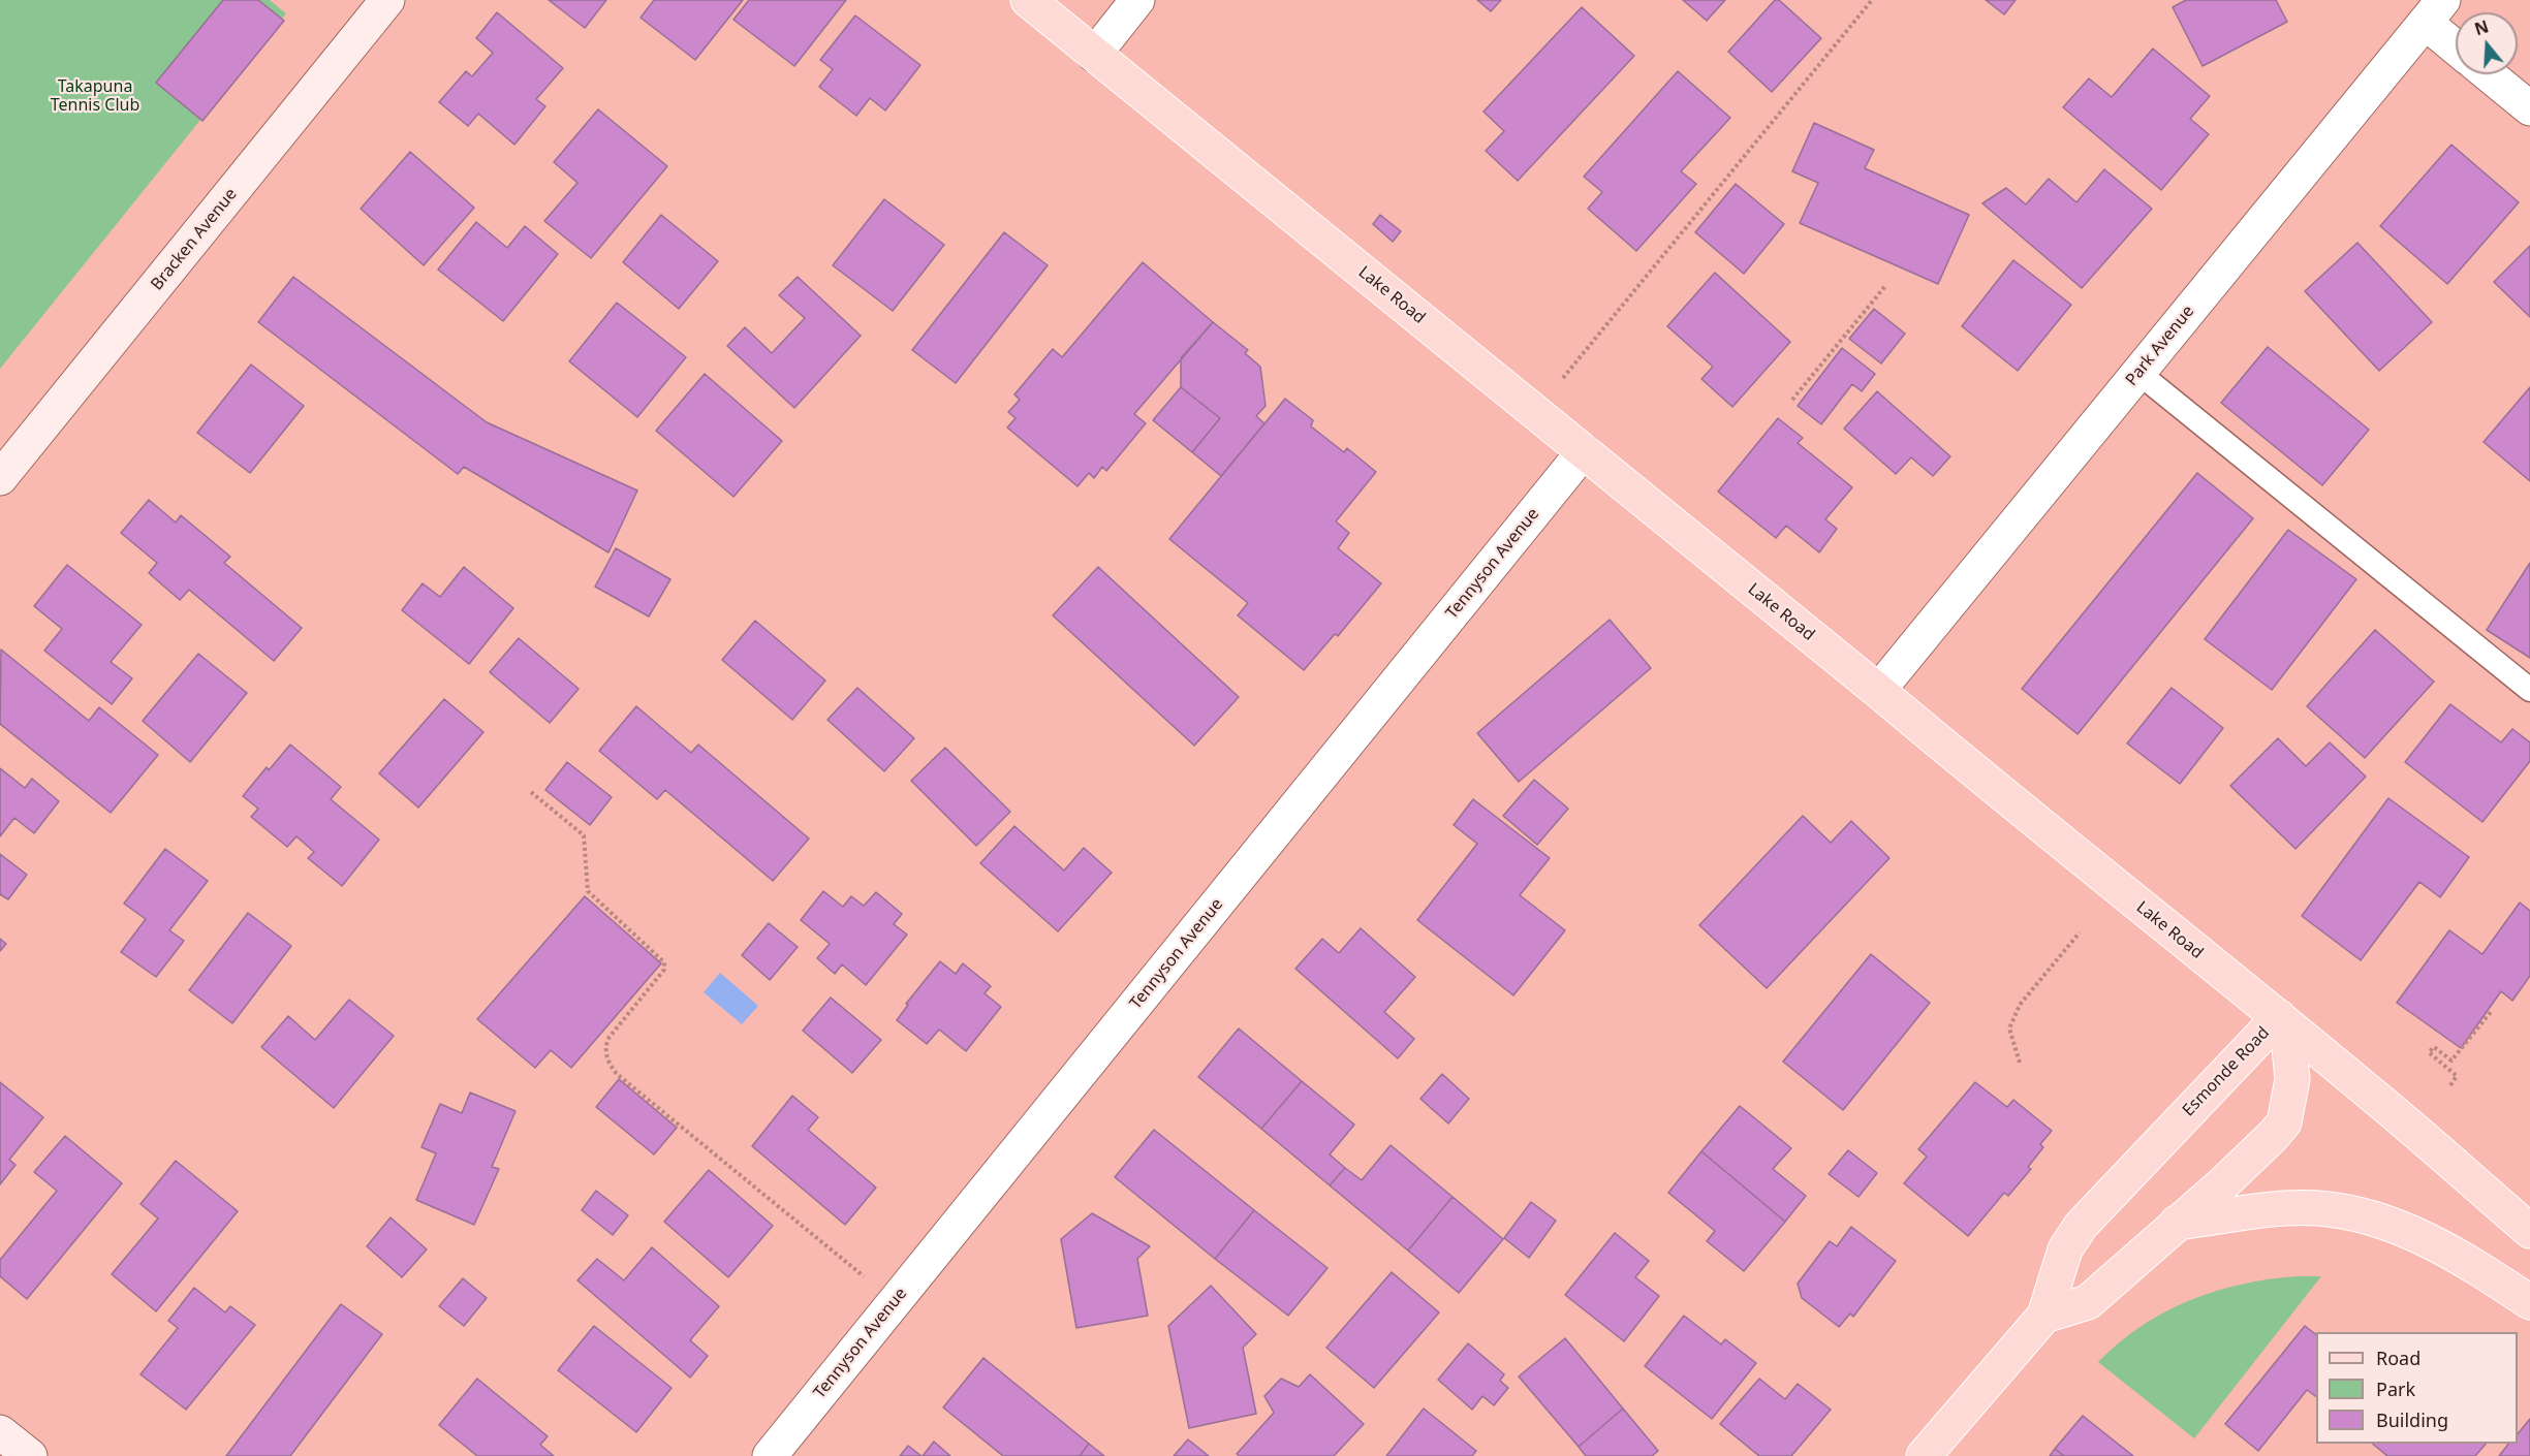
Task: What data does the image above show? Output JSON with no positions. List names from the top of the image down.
{
  "streets": {
    "main road": ["Bracken Avenue", "Lake Road", "Esmonde Road"],
    "street": ["Park Avenue", "Tennyson Avenue"]
  },
  "crossings": [
    ["Lake Road", "Park Avenue"],
    ["Lake Road", "Tennyson Avenue"],
    ["Lake Road", "Esmonde Road"]
  ],
  "parks": ["Takapuna Tennis Club"],
  "legend": ["Road", "Park", "Building"],
  "north": "top"
}
